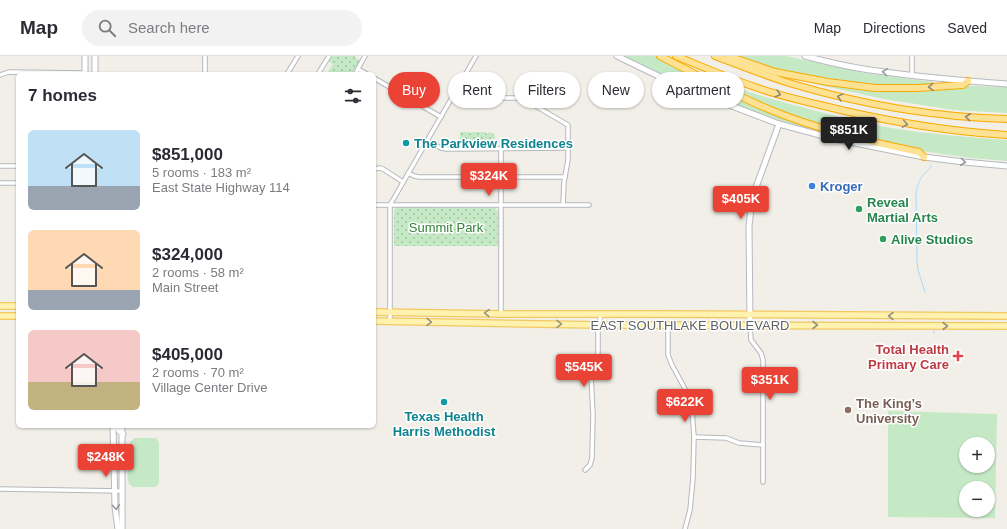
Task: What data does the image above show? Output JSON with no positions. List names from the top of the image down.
{
  "streets": {
    "main road": ["EAST SOUTHLAKE BOULEVARD"]
  },
  "parks": ["Summit Park"],
  "places": {
    "other": [
      "The Parkview Residences",
      "Kroger",
      "Reveal Martial Arts",
      "Alive Studios",
      "Texas Health Harris Methodist",
      "The King’s University"
    ],
    "health": ["Total Health Primary Care"]
  },
  "page": {
    "header": "Map",
    "search": "Search here",
    "nav": ["Map", "Directions", "Saved"],
    "chip": [
      "Buy",
      "Rent",
      "Filters",
      "New",
      "Apartment"
    ],
    "heading": "7 homes",
    "price": [
      "$851K",
      "$324K",
      "$405K",
      "$545K",
      "$351K",
      "$622K",
      "$248K"
    ],
    "list": [
      {
        "name": "$851,000",
        "note": "5 rooms · 183 m² · East State Highway 114"
      },
      {
        "name": "$324,000",
        "note": "2 rooms · 58 m² · Main Street"
      },
      {
        "name": "$405,000",
        "note": "2 rooms · 70 m² · Village Center Drive"
      }
    ],
    "map_buttons": ["+", "−"]
  }
}
